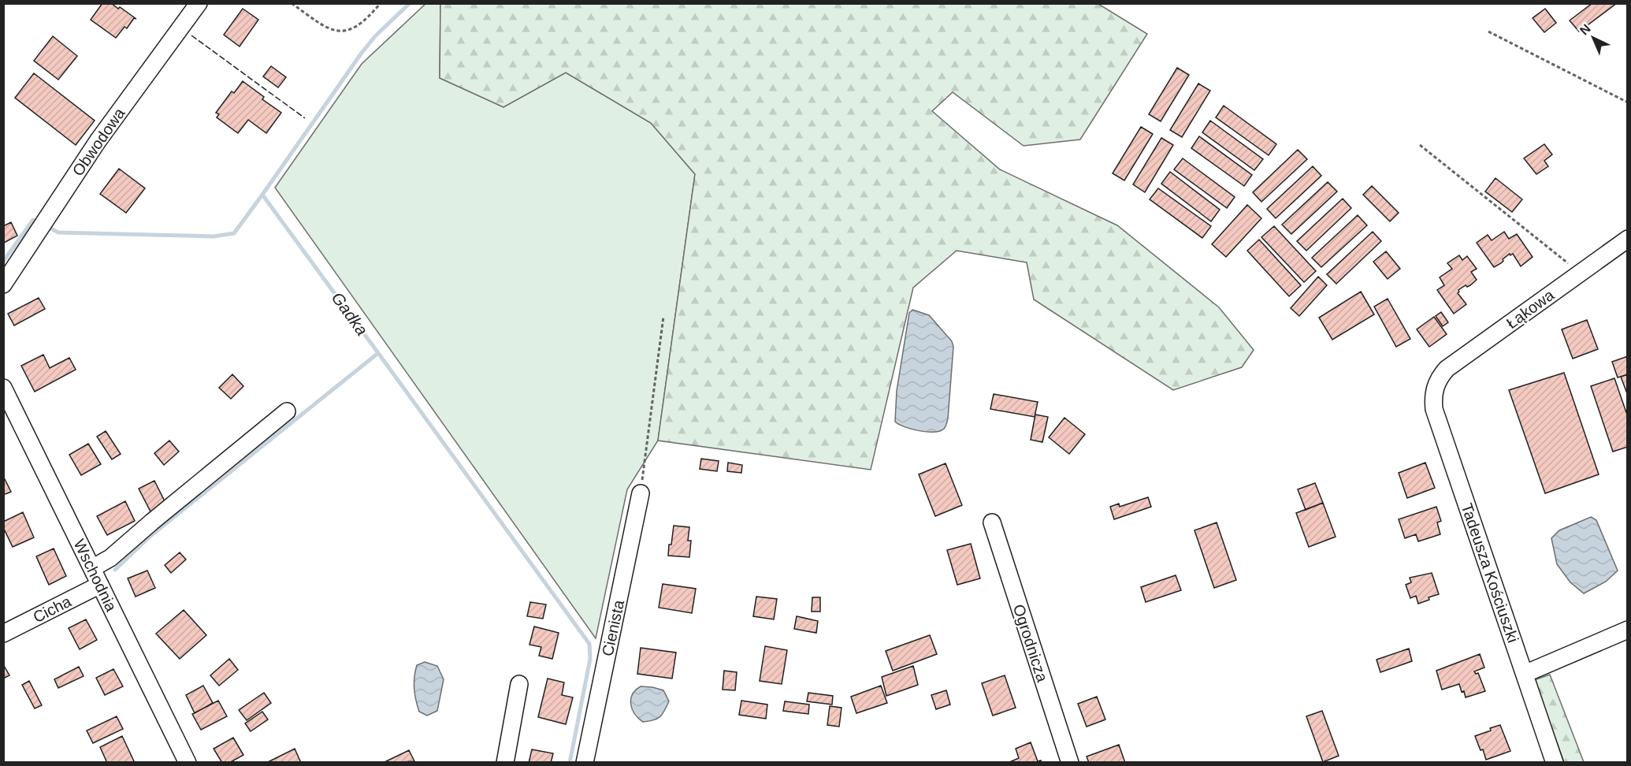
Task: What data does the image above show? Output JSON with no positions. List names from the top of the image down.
{
  "streets": {
    "street": [
      "Obwodowa",
      "Łąkowa",
      "Tadeusza Kościuszki",
      "Wschodnia",
      "Cicha",
      "Cienista",
      "Ogrodnicza"
    ]
  },
  "crossings": [
    ["Łąkowa", "Tadeusza Kościuszki"],
    ["Wschodnia", "Cicha"]
  ],
  "water": ["Gadka"],
  "north": "top left"
}
